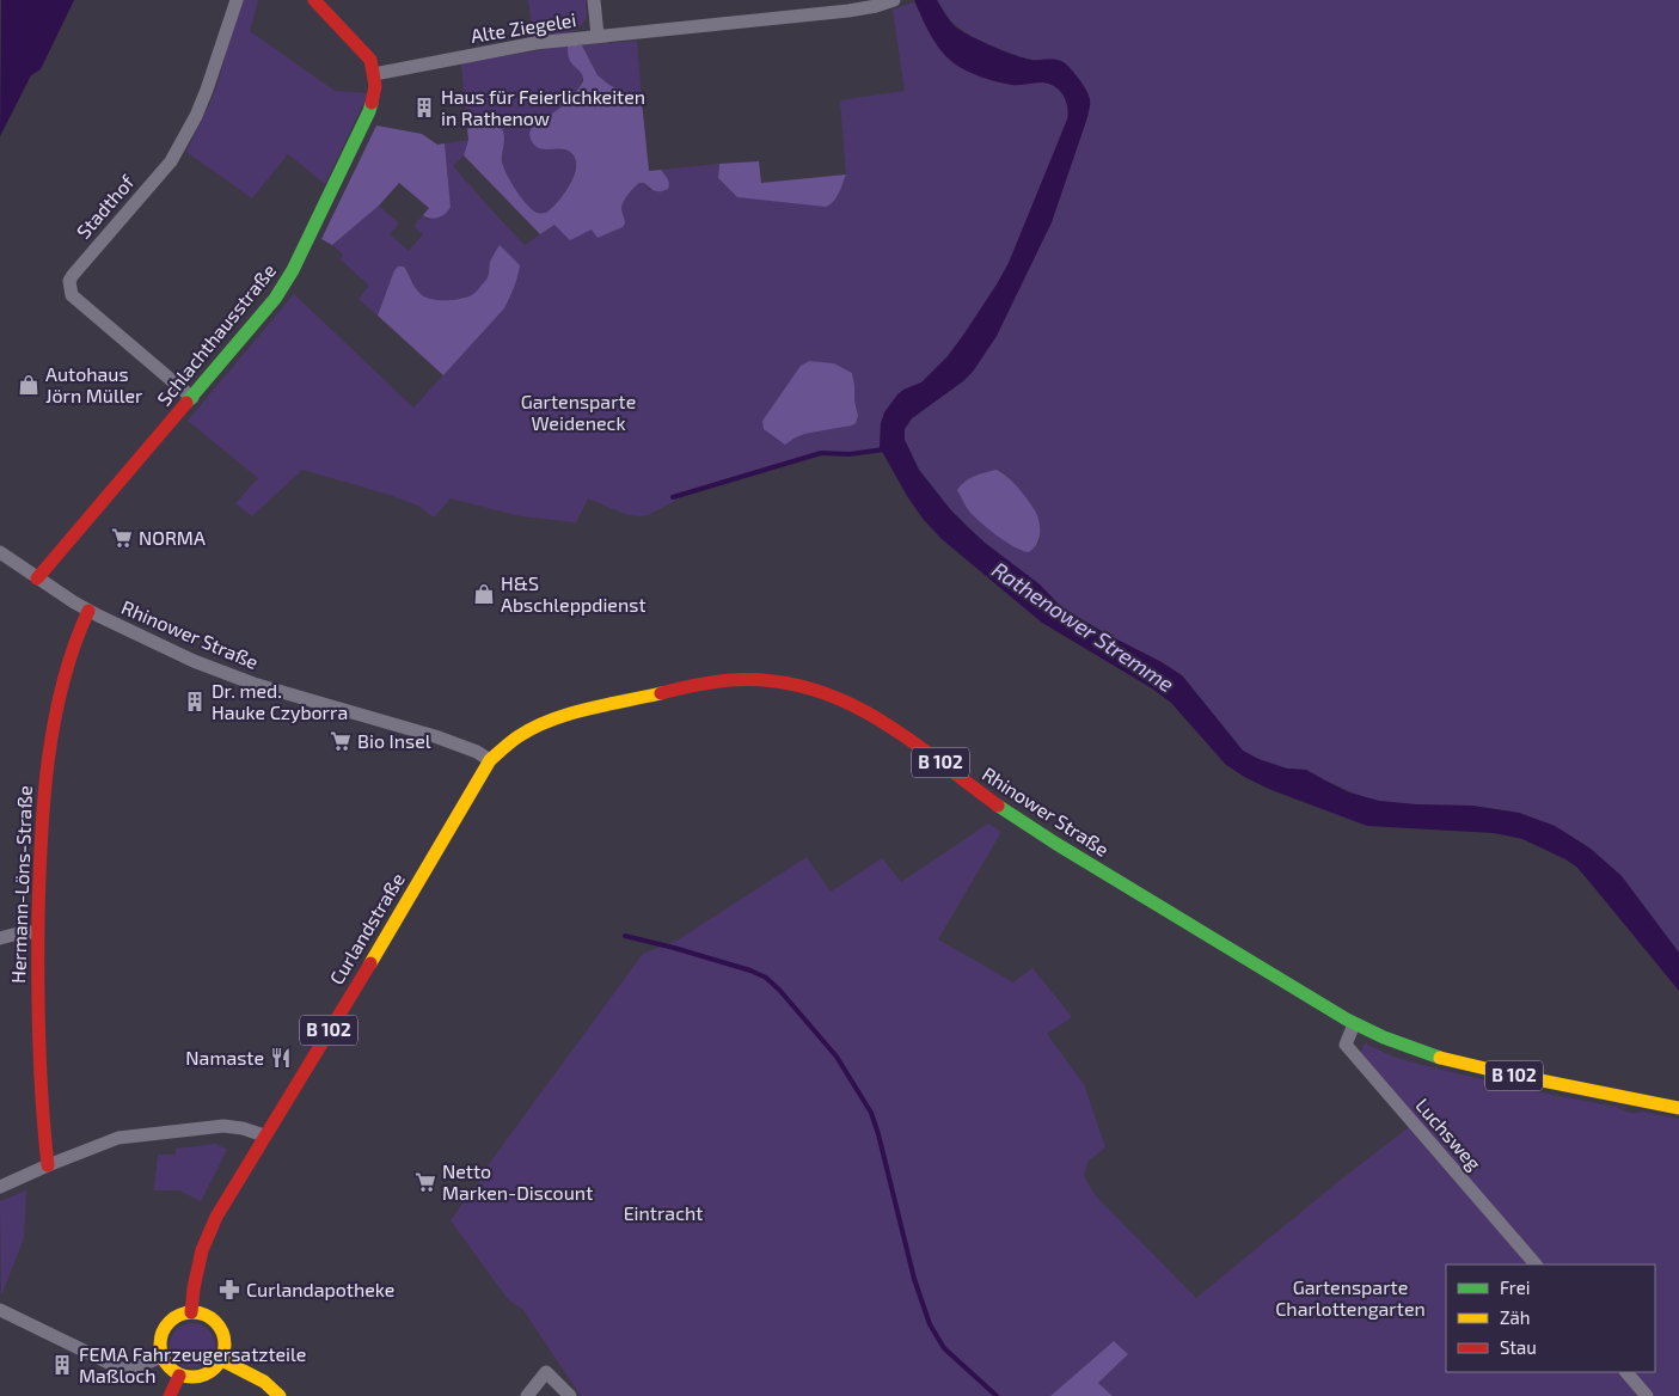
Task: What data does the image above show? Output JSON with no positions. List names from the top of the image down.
{
  "streets": {
    "main road": [
      "Schlachthausstraße",
      "Rhinower Straße",
      "B 102",
      "Hermann-Löns-Straße",
      "Curlandstraße"
    ],
    "street": ["Alte Ziegelei", "Stadthof", "Luchsweg"]
  },
  "crossings": [
    ["Alte Ziegelei", "Schlachthausstraße"],
    ["Stadthof", "Schlachthausstraße"],
    ["Schlachthausstraße", "Rhinower Straße"],
    ["Rhinower Straße", "Hermann-Löns-Straße"],
    ["Rhinower Straße", "Curlandstraße"],
    ["Rhinower Straße", "Luchsweg"]
  ],
  "water": ["Rathenower Stremme"],
  "parks": ["Gartensparte Weideneck", "Eintracht", "Gartensparte Charlottengarten"],
  "places": {
    "building": ["Haus für Feierlichkeiten in Rathenow", "Dr. med. Hauke Czyborra", "FEMA Fahrzeugersatzteile Maßloch"],
    "shop": ["Autohaus Jörn Müller", "H&S Abschleppdienst"],
    "supermarket": ["NORMA", "Bio Insel", "Netto Marken-Discount"],
    "restaurant": ["Namaste"],
    "pharmacy": ["Curlandapotheke"]
  },
  "legend": ["Frei", "Zäh", "Stau"]
}
